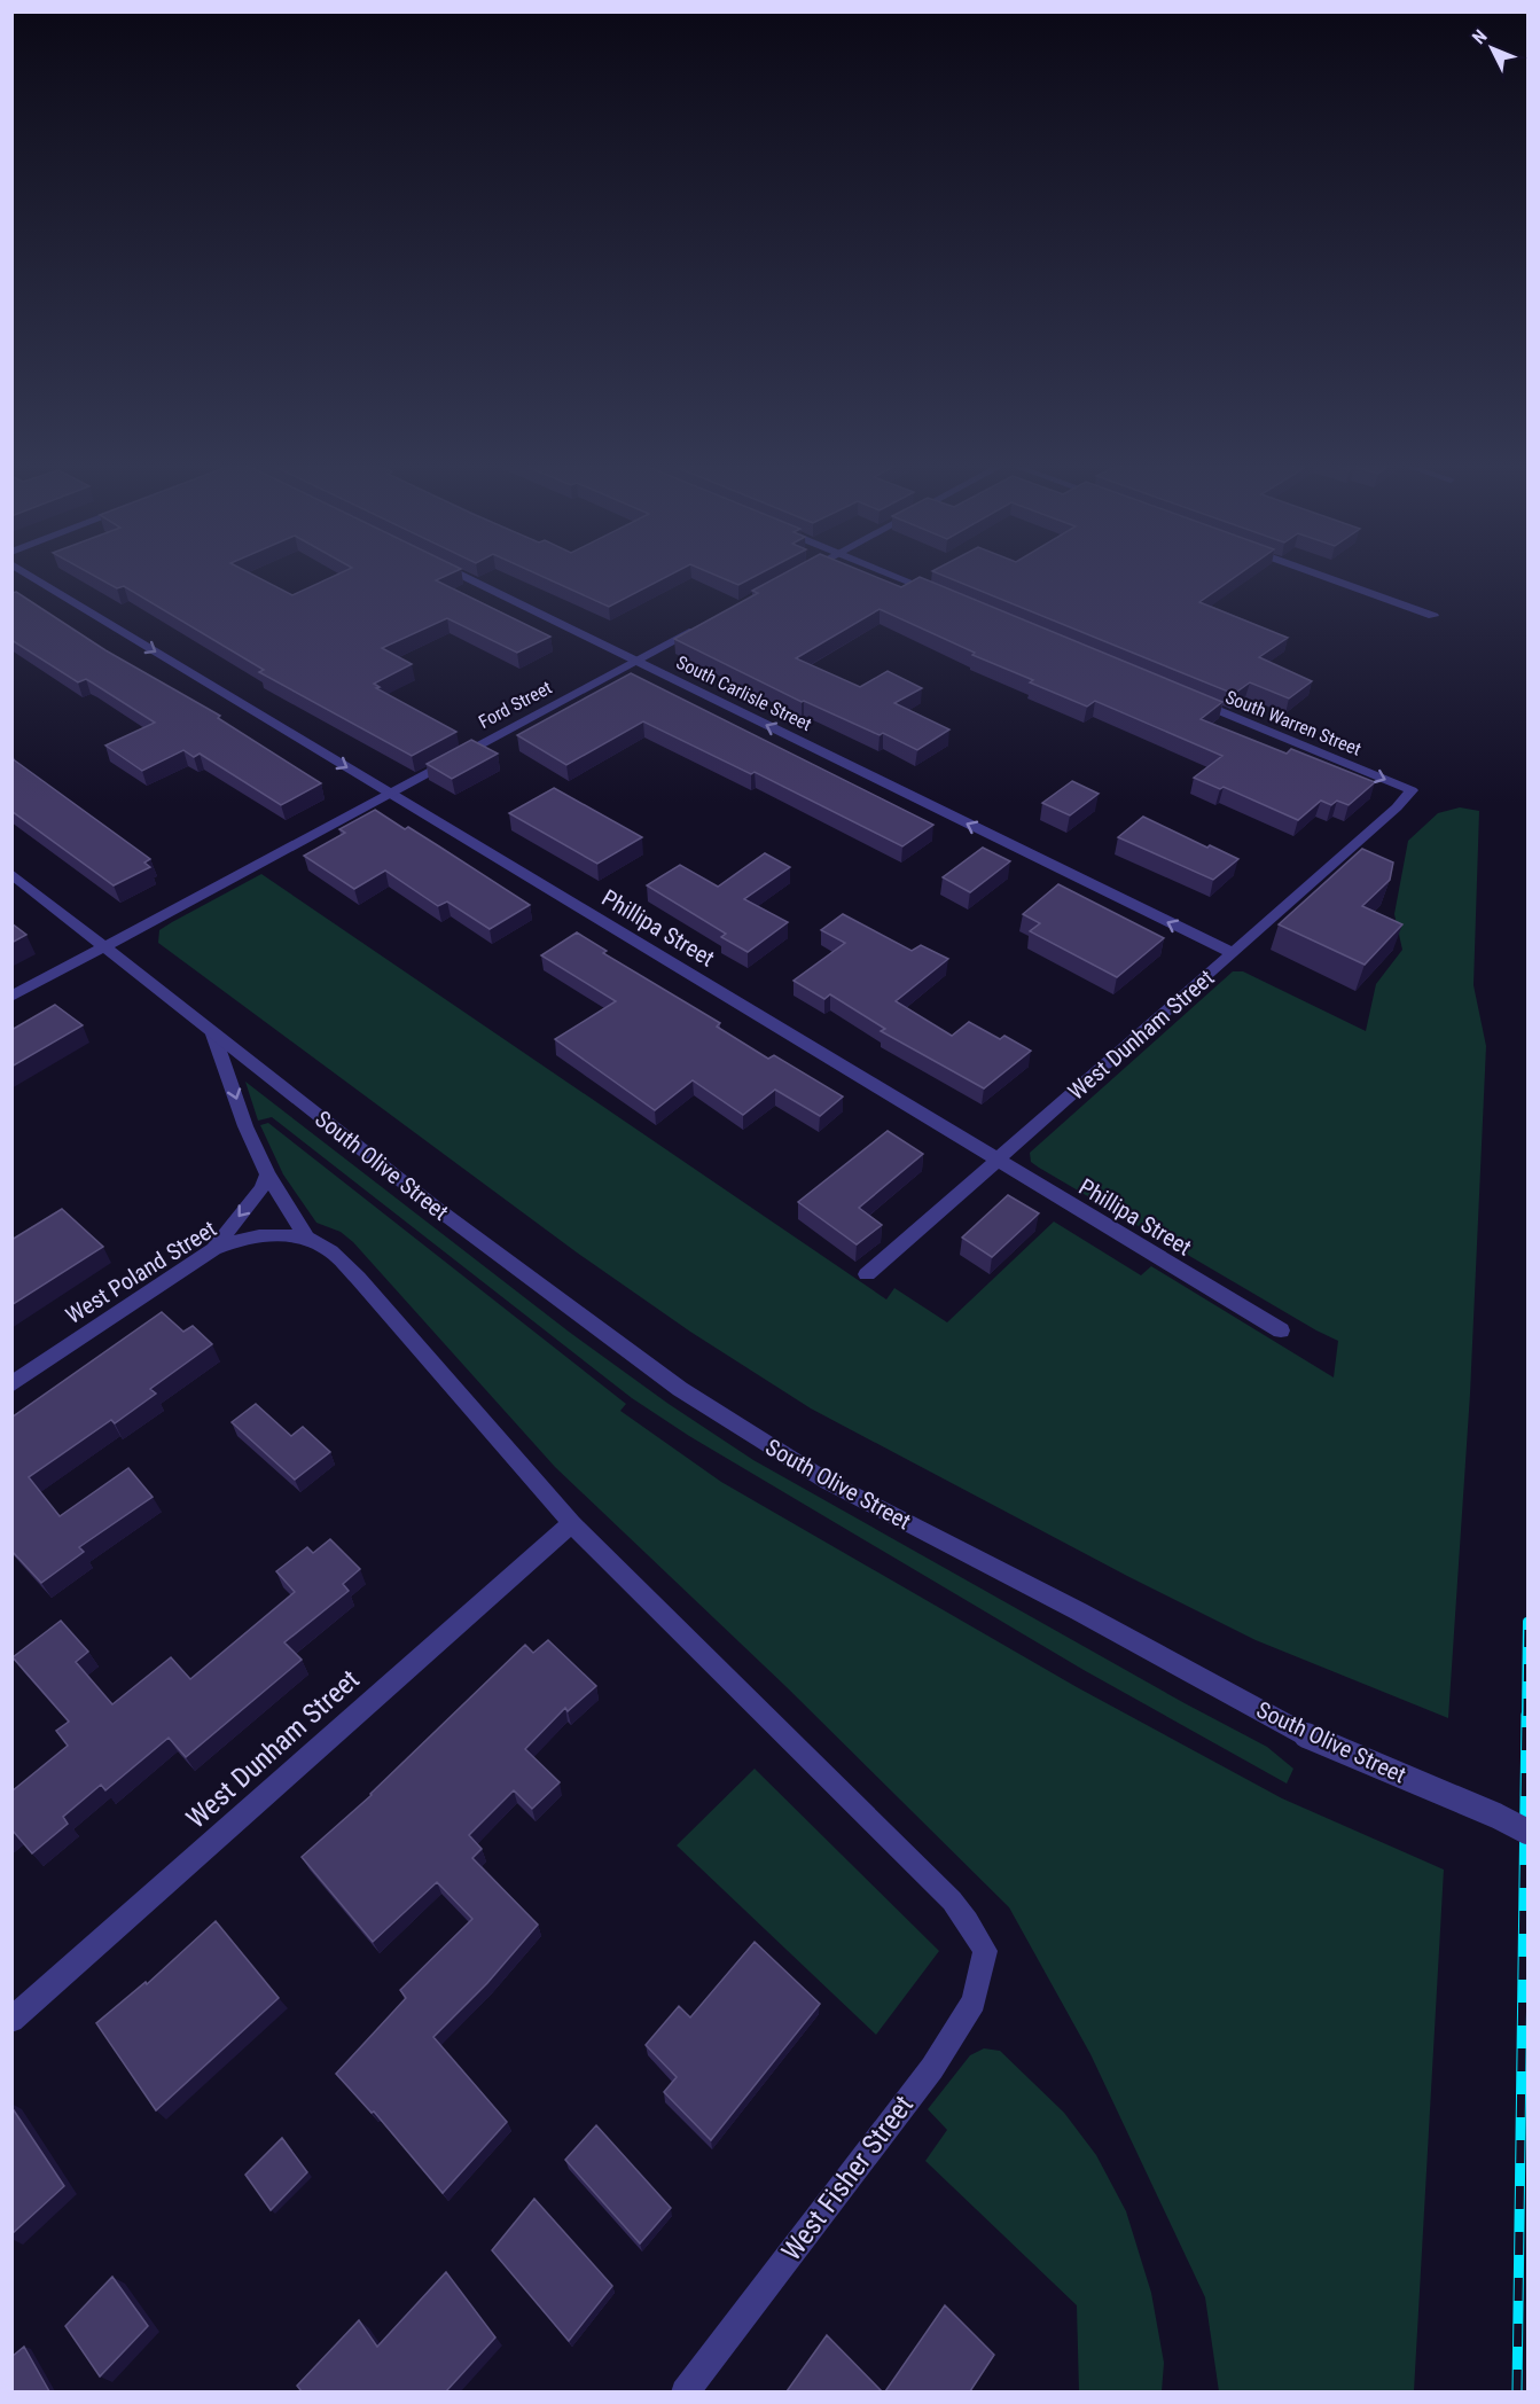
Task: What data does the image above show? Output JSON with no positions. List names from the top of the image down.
{
  "streets": {
    "street": [
      "South Carlisle Street",
      "Ford Street",
      "South Warren Street",
      "Phillipa Street",
      "West Dunham Street",
      "South Olive Street",
      "West Poland Street",
      "West Fisher Street"
    ]
  },
  "crossings": [
    ["South Carlisle Street", "Ford Street"],
    ["South Carlisle Street", "West Dunham Street"],
    ["Ford Street", "Phillipa Street"],
    ["Ford Street", "South Olive Street"],
    ["South Warren Street", "West Dunham Street"],
    ["Phillipa Street", "West Dunham Street"],
    ["West Dunham Street", "West Fisher Street"]
  ],
  "one_way": ["South Carlisle Street", "South Warren Street"],
  "north": "top left"
}
